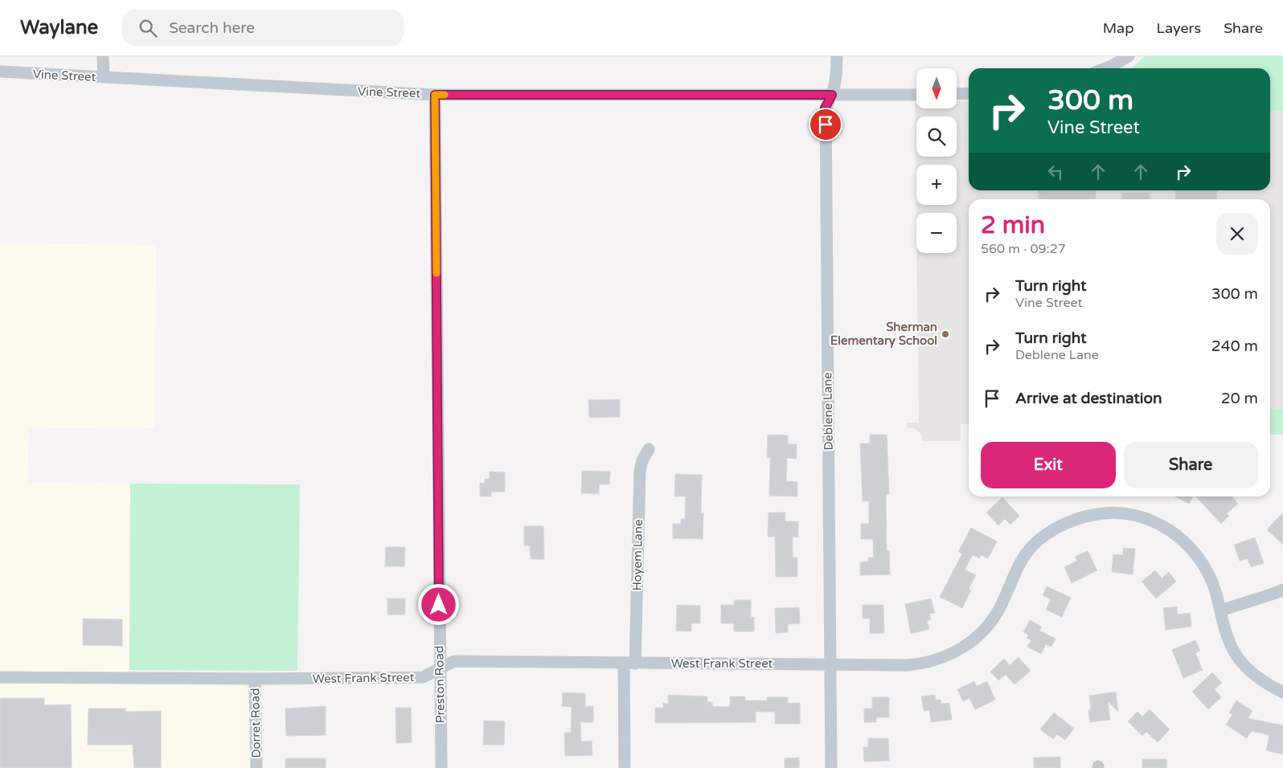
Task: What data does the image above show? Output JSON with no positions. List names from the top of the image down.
{
  "streets": {
    "street": [
      "Vine Street",
      "Deblene Lane",
      "Hoyem Lane",
      "West Frank Street",
      "Preston Road",
      "Dorret Road"
    ]
  },
  "crossings": [
    ["Vine Street", "Deblene Lane"],
    ["Vine Street", "Preston Road"],
    ["Deblene Lane", "West Frank Street"],
    ["Hoyem Lane", "West Frank Street"],
    ["West Frank Street", "Preston Road"],
    ["West Frank Street", "Dorret Road"]
  ],
  "places": ["Sherman Elementary School"],
  "north": "bottom",
  "page": {
    "header": "Waylane",
    "search": "Search here",
    "nav": ["Map", "Layers", "Share"],
    "map_buttons": ["+", "−"],
    "turn": ["300 m", "Vine Street"],
    "heading": ["2 min", "560 m · 09:27"],
    "list": [
      {
        "name": "Turn right",
        "note": "Vine Street",
        "value": "300 m"
      },
      {
        "name": "Turn right",
        "note": "Deblene Lane",
        "value": "240 m"
      },
      {
        "name": "Arrive at destination",
        "value": "20 m"
      }
    ],
    "buttons": ["Exit", "Share"]
  }
}
